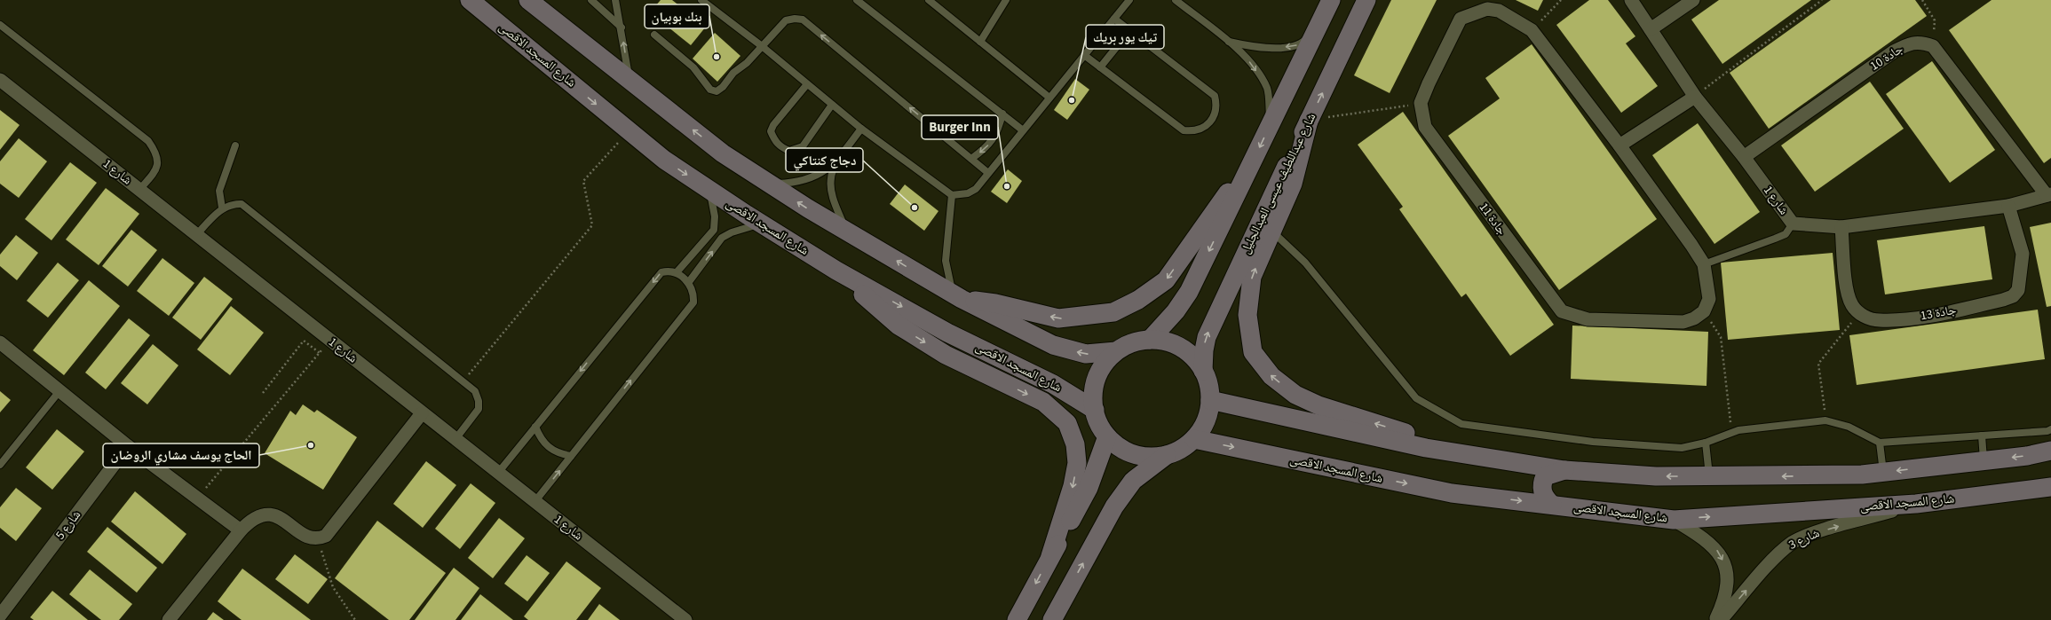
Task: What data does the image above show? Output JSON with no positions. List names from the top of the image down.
{
  "streets": {
    "main road": ["شارع المسجد الاقصى", "شارع عبداللطيف عيسى العبدالجليل"],
    "street": [
      "جادة 10",
      "شارع 1",
      "جادة 11",
      "جادة 13",
      "شارع 5",
      "شارع 3"
    ]
  },
  "crossings": [
    ["شارع المسجد الاقصى", "شارع عبداللطيف عيسى العبدالجليل"],
    ["شارع المسجد الاقصى", "شارع 3"],
    ["جادة 10", "شارع 1"],
    ["شارع 1", "جادة 13"]
  ],
  "one_way": ["شارع 3"],
  "places": [
    "بنك بوبيان",
    "تيك يور بريك",
    "Burger Inn",
    "دجاج كنتاكي",
    "الحاج يوسف مشاري الروضان"
  ]
}
